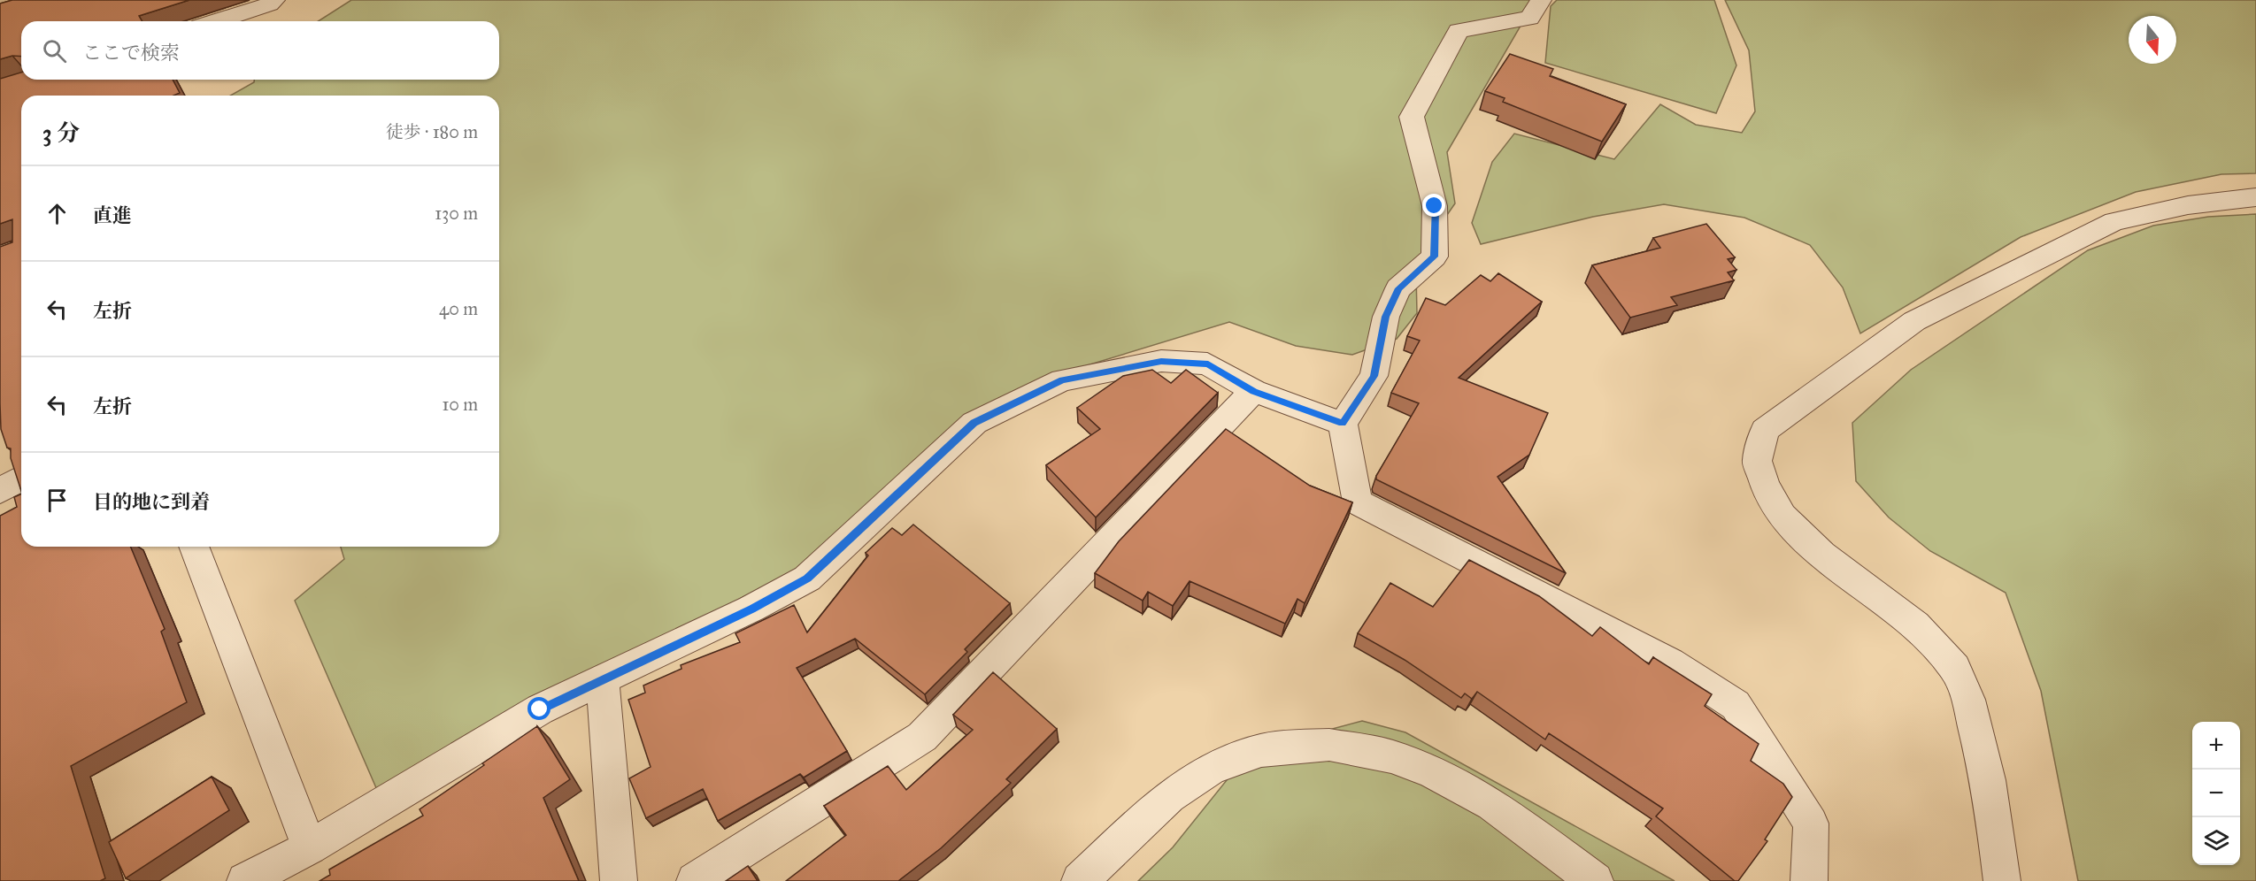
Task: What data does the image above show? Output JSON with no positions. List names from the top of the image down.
{
  "north": "bottom",
  "page": {
    "search": "ここで検索",
    "heading": ["3 分", "徒歩 · 180 m"],
    "list": [
      ["直進", "130 m"],
      ["左折", "40 m"],
      ["左折", "10 m"],
      "目的地に到着"
    ],
    "map_buttons": ["+", "−"]
  }
}
